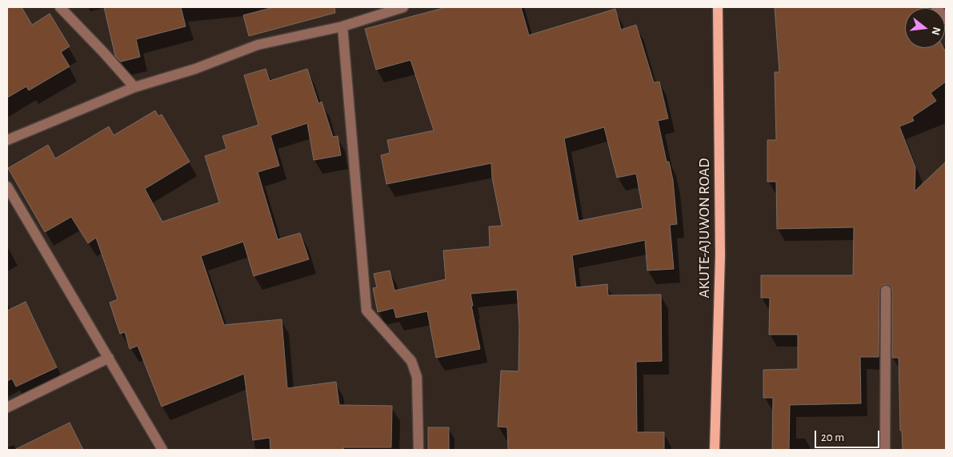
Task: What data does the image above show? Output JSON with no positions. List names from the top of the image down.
{
  "streets": {
    "main road": ["AKUTE-AJUWON ROAD"]
  },
  "scale_bar": "20 m",
  "north": "right"
}
